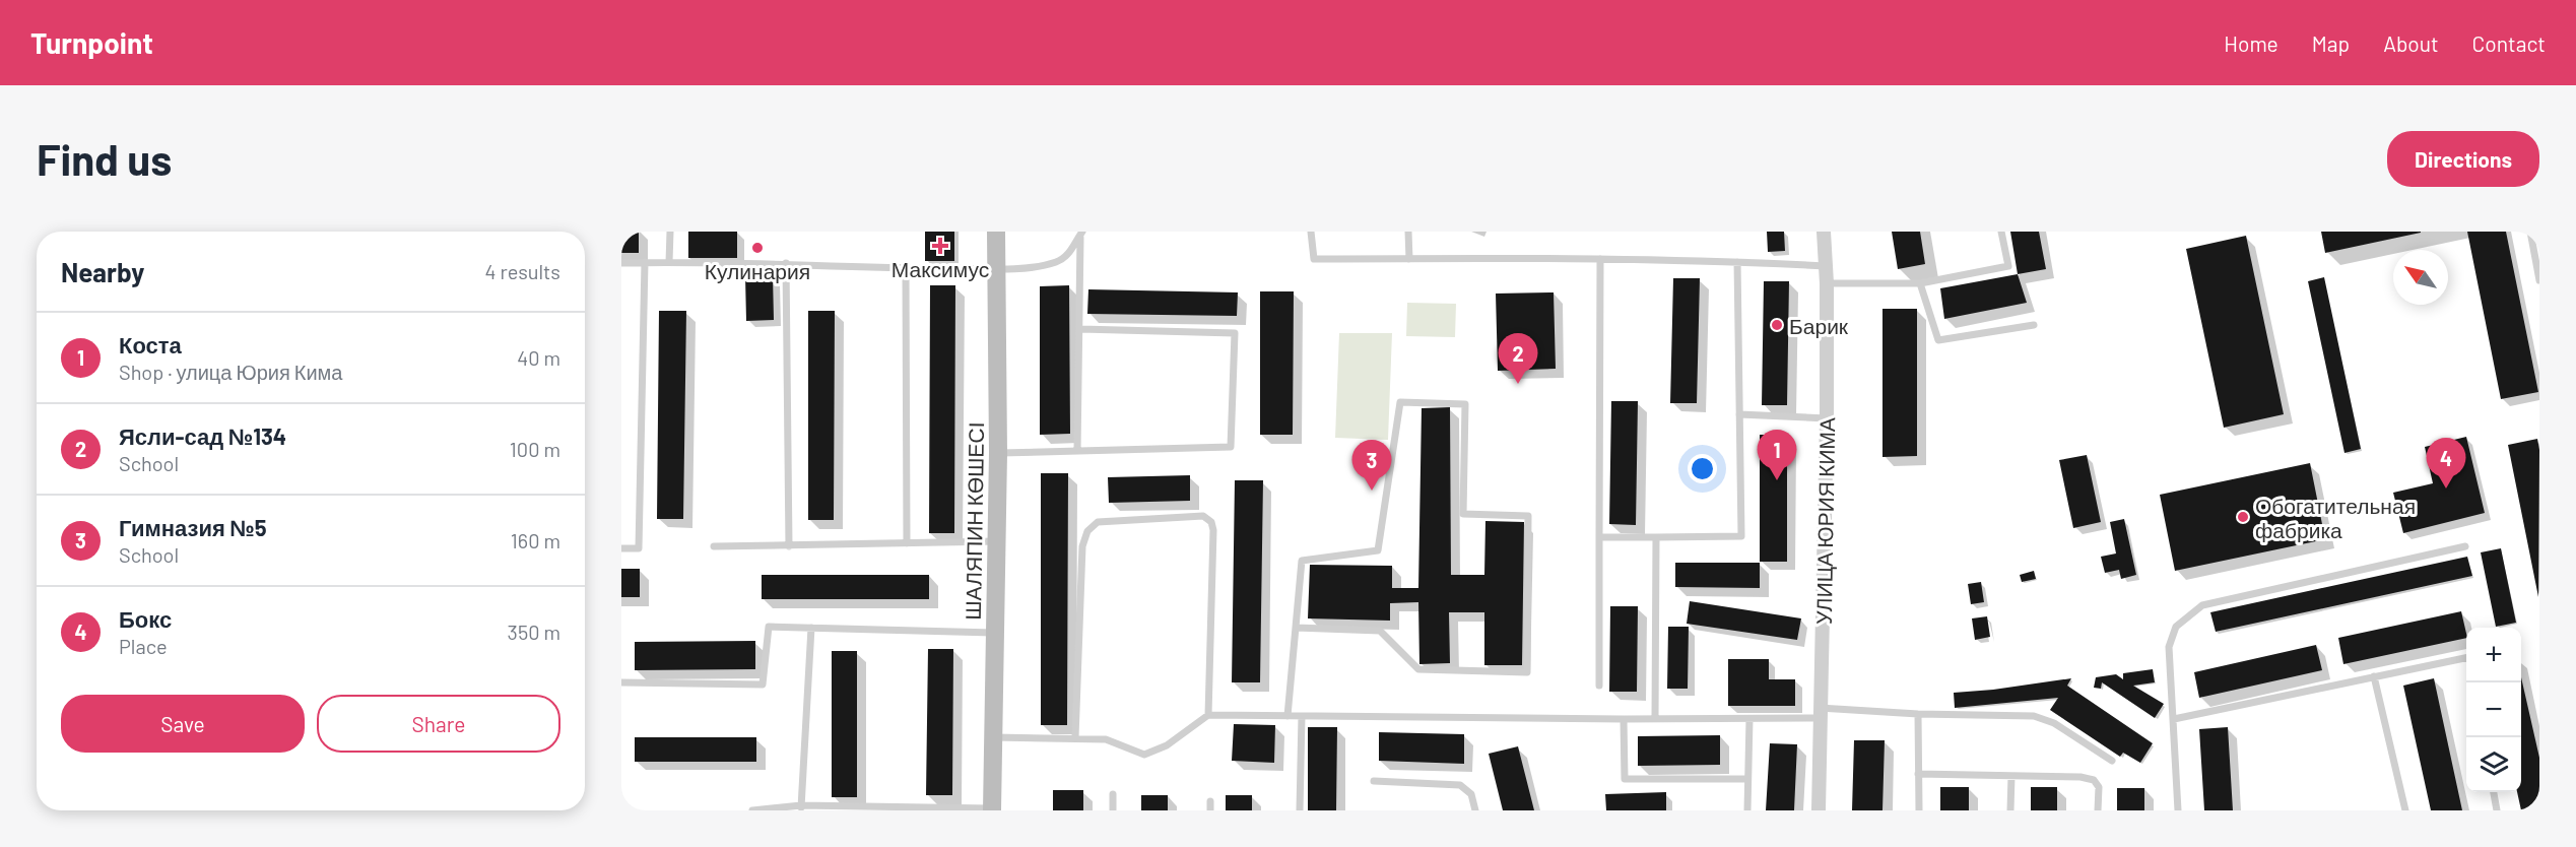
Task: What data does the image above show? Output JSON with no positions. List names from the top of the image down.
{
  "streets": {
    "main road": ["ШАЛЯПИН КӨШЕСІ"],
    "street": ["УЛИЦА ЮРИЯ КИМА"]
  },
  "places": {
    "health": ["Максимус"],
    "other": ["Кулинария", "Барик", "Обогатительная фабрика"]
  },
  "north": "top left",
  "page": {
    "header": "Turnpoint",
    "nav": [
      "Home",
      "Map",
      "About",
      "Contact"
    ],
    "buttons": [
      "Directions",
      ["Save", "Share"]
    ],
    "title": "Find us",
    "heading": ["Nearby", "4 results"],
    "list": [
      {
        "mark": "1",
        "name": "Коста",
        "note": "Shop · улица Юрия Кима",
        "value": "40 m"
      },
      {
        "mark": "2",
        "name": "Ясли-сад №134",
        "note": "School",
        "value": "100 m"
      },
      {
        "mark": "3",
        "name": "Гимназия №5",
        "note": "School",
        "value": "160 m"
      },
      {
        "mark": "4",
        "name": "Бокс",
        "note": "Place",
        "value": "350 m"
      }
    ],
    "pins": [
      "2",
      "1",
      "4",
      "3"
    ],
    "map_buttons": ["+", "−"]
  }
}
